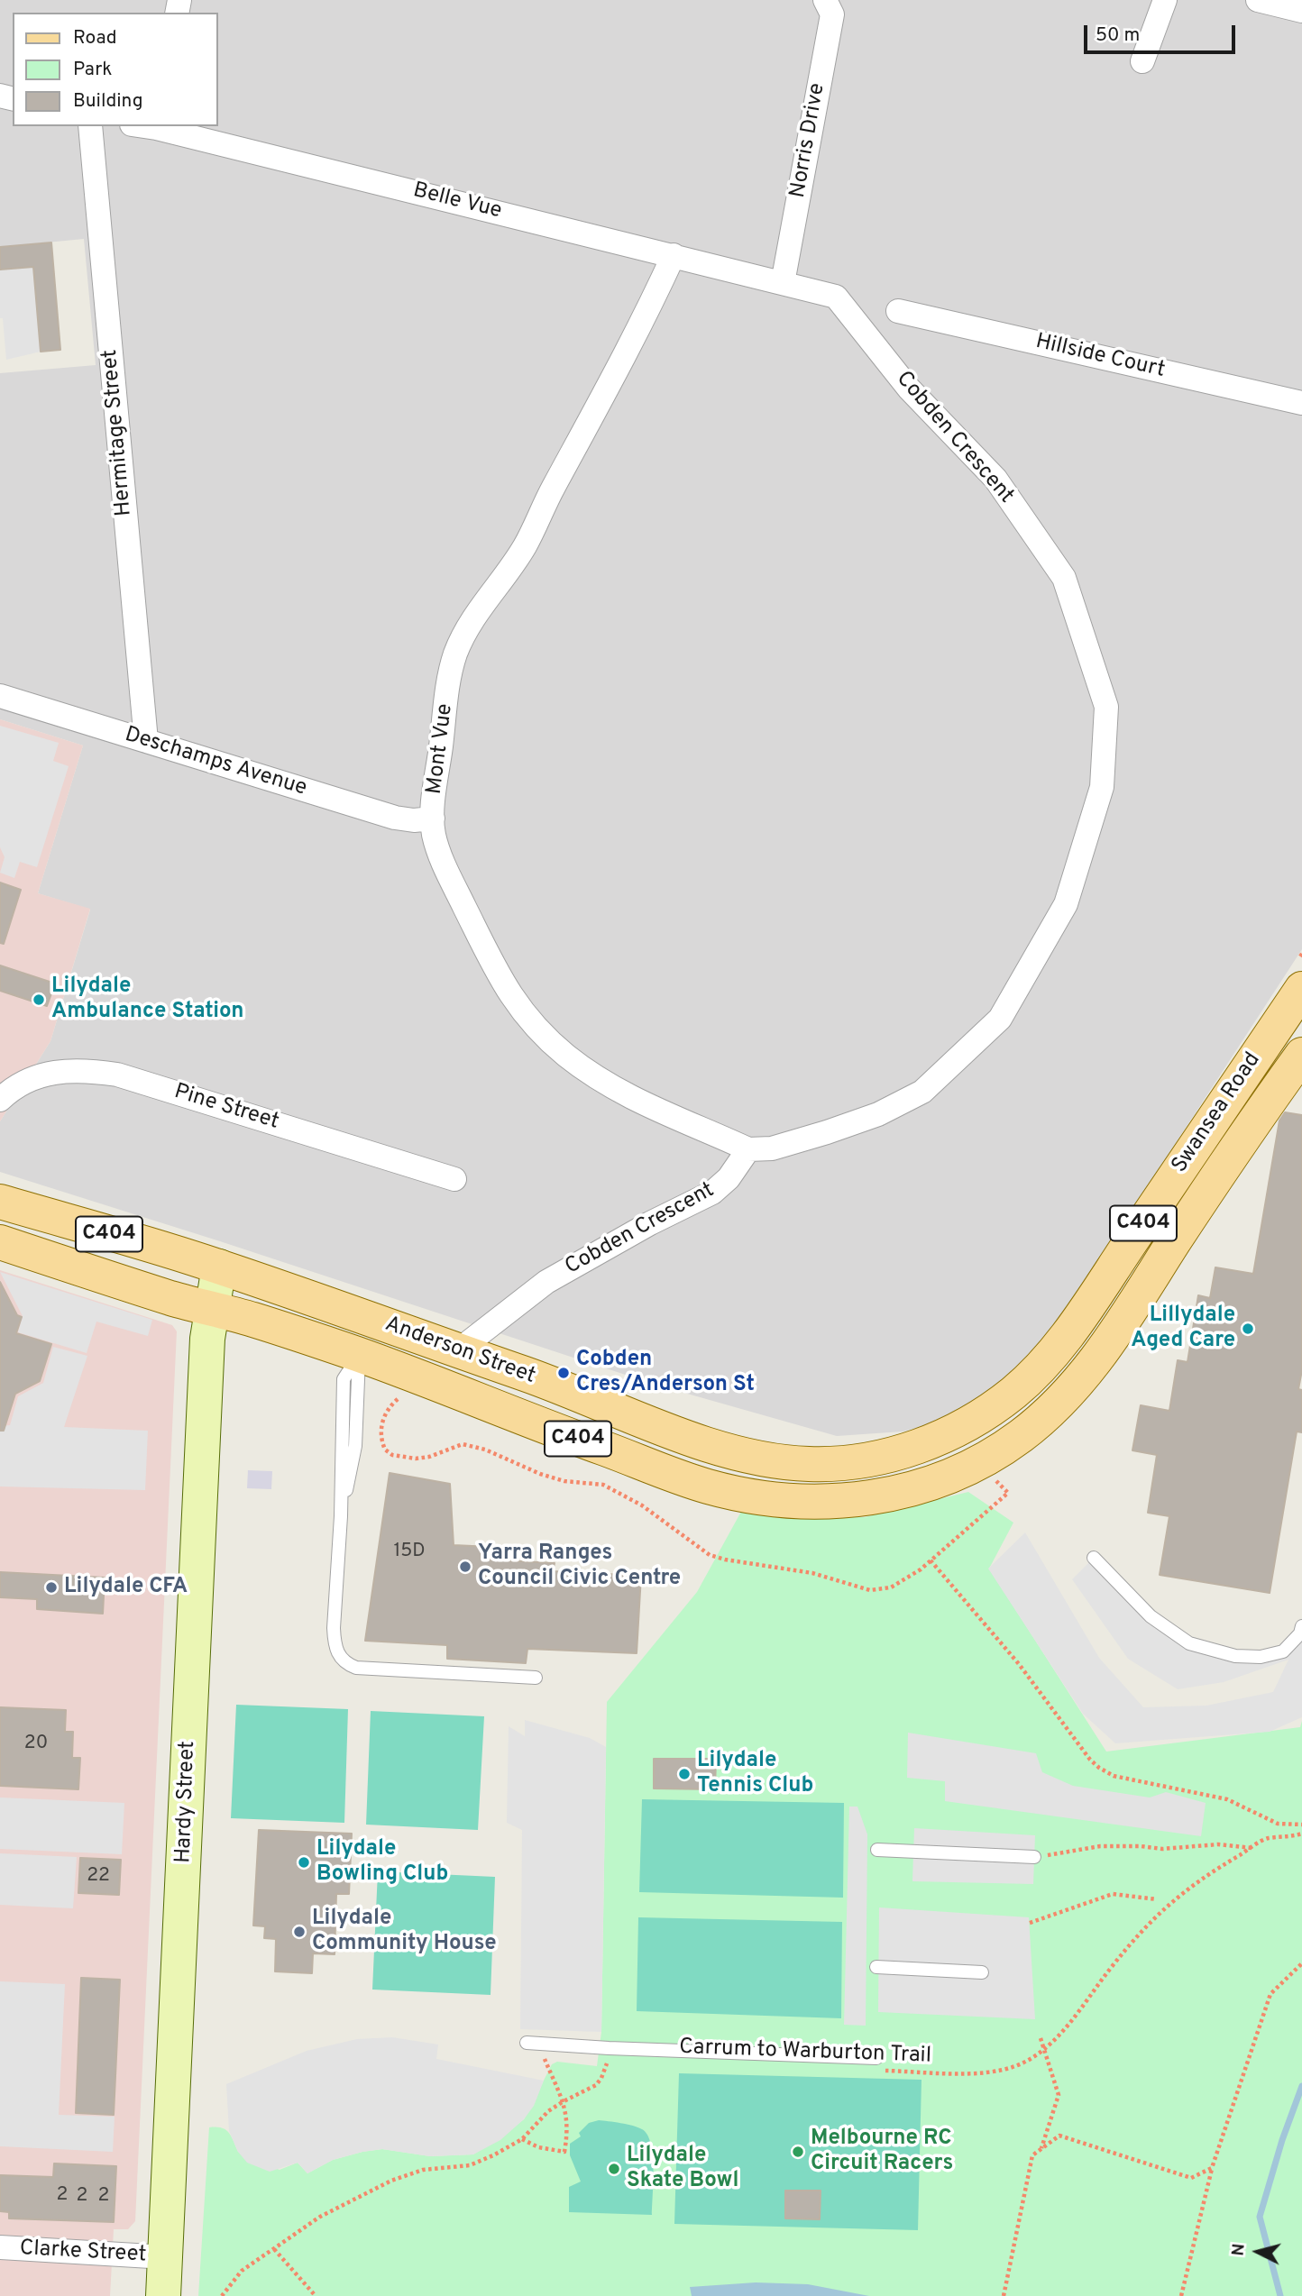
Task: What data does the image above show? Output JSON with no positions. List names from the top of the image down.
{
  "streets": {
    "main road": [
      "Swansea Road",
      "C404",
      "Anderson Street",
      "Hardy Street"
    ],
    "street": [
      "Norris Drive",
      "Belle Vue",
      "Hillside Court",
      "Hermitage Street",
      "Cobden Crescent",
      "Mont Vue",
      "Deschamps Avenue",
      "Pine Street",
      "Clarke Street"
    ],
    "path": ["Carrum to Warburton Trail"]
  },
  "crossings": [
    ["Norris Drive", "Belle Vue"],
    ["Norris Drive", "Cobden Crescent"],
    ["Belle Vue", "Cobden Crescent"],
    ["Belle Vue", "Mont Vue"],
    ["Hermitage Street", "Deschamps Avenue"],
    ["Cobden Crescent", "Mont Vue"],
    ["Cobden Crescent", "Anderson Street"],
    ["Mont Vue", "Deschamps Avenue"],
    ["Swansea Road", "Anderson Street"],
    ["Anderson Street", "Hardy Street"],
    ["Hardy Street", "Clarke Street"]
  ],
  "places": [
    "Lilydale Ambulance Station",
    "Lillydale Aged Care",
    "Cobden Cres/Anderson St",
    "Yarra Ranges Council Civic Centre",
    "Lilydale CFA",
    "Lilydale Tennis Club",
    "Lilydale Bowling Club",
    "Lilydale Community House",
    "Melbourne RC Circuit Racers",
    "Lilydale Skate Bowl"
  ],
  "house_numbers": [
    "15D",
    "20",
    "22",
    "2",
    "2",
    "2"
  ],
  "legend": ["Road", "Park", "Building"],
  "scale_bar": "50 m",
  "north": "left"
}
